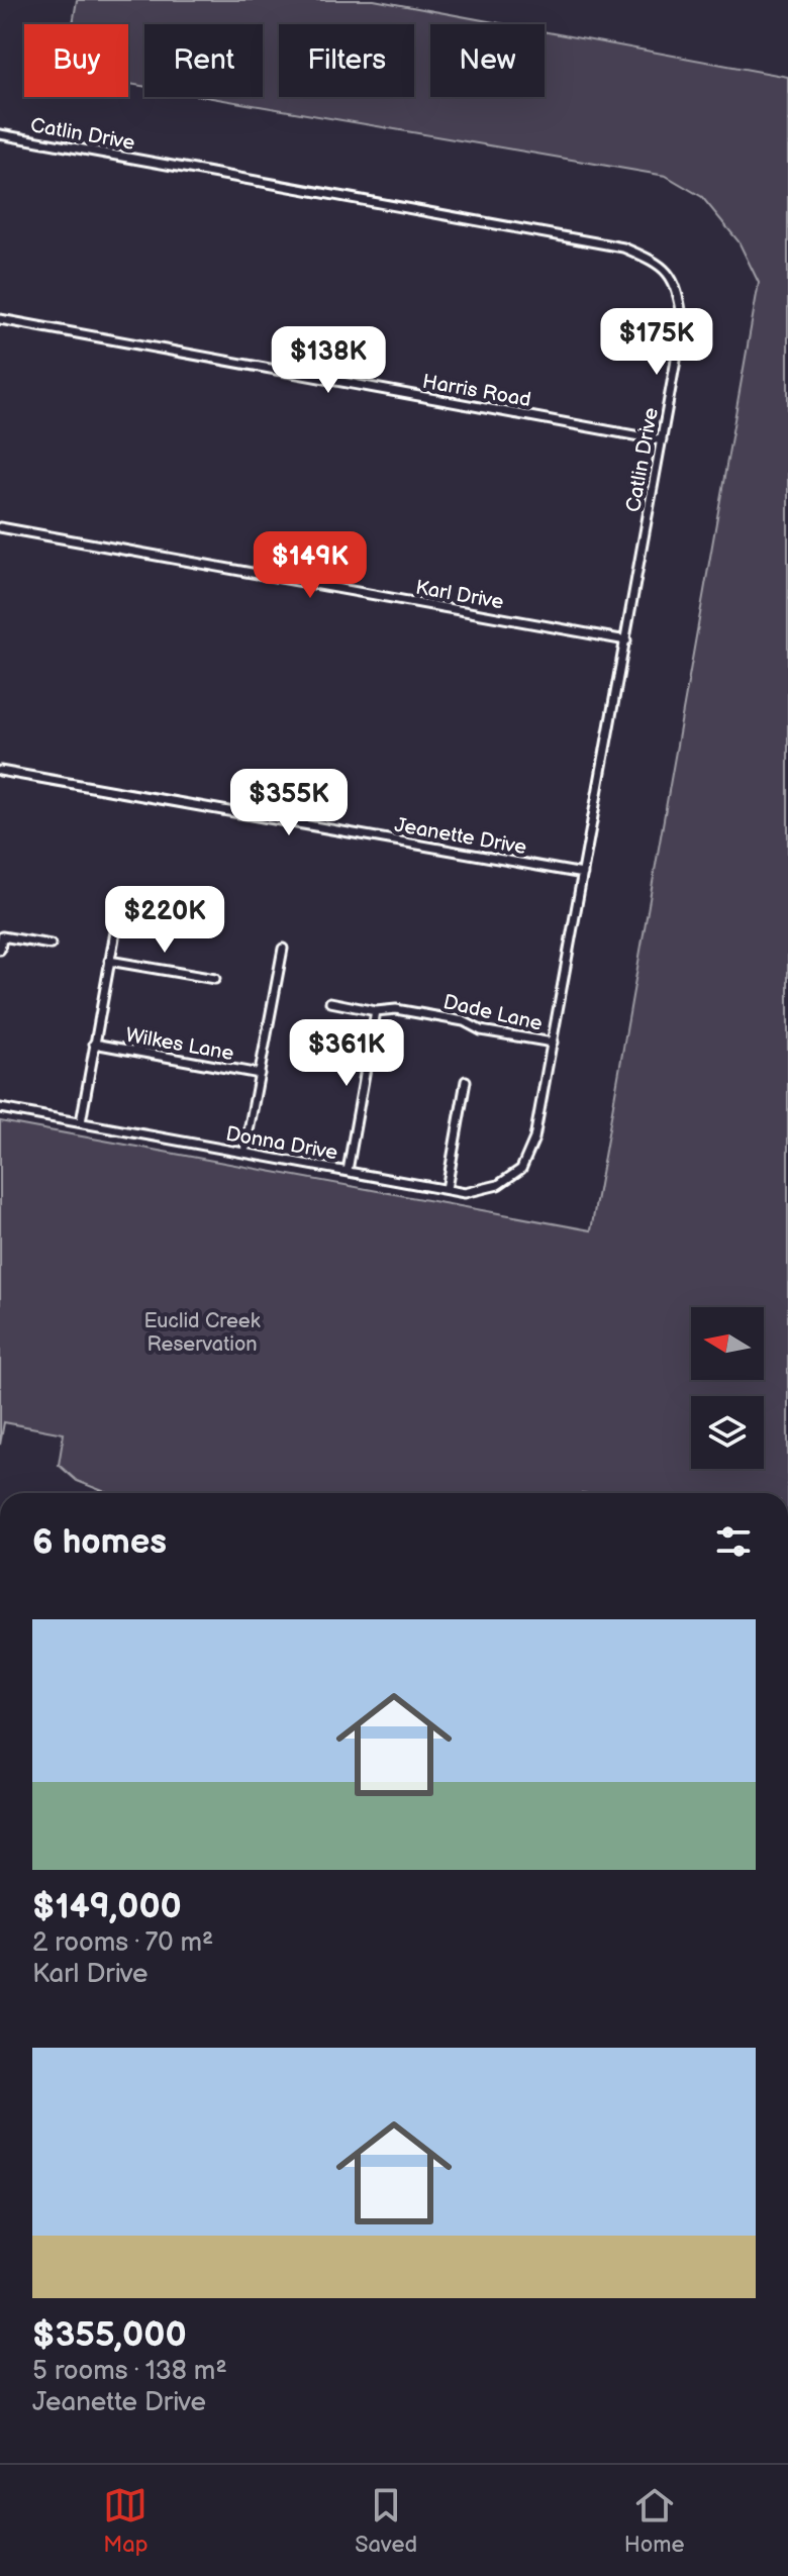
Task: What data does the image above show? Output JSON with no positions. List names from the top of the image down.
{
  "streets": {
    "street": [
      "Catlin Drive",
      "Harris Road",
      "Karl Drive",
      "Jeanette Drive",
      "Dade Lane",
      "Wilkes Lane",
      "Donna Drive"
    ]
  },
  "crossings": [
    ["Catlin Drive", "Harris Road"],
    ["Catlin Drive", "Karl Drive"],
    ["Catlin Drive", "Jeanette Drive"],
    ["Catlin Drive", "Dade Lane"],
    ["Catlin Drive", "Donna Drive"]
  ],
  "parks": ["Euclid Creek Reservation"],
  "north": "left",
  "page": {
    "chip": [
      "Buy",
      "Rent",
      "Filters",
      "New"
    ],
    "price": [
      "$175K",
      "$138K",
      "$149K",
      "$355K",
      "$220K",
      "$361K"
    ],
    "heading": "6 homes",
    "list": [
      {
        "name": "$149,000",
        "note": "2 rooms · 70 m² · Karl Drive"
      },
      {
        "name": "$355,000",
        "note": "5 rooms · 138 m² · Jeanette Drive"
      }
    ],
    "tabs": ["Map", "Saved", "Home"]
  }
}
